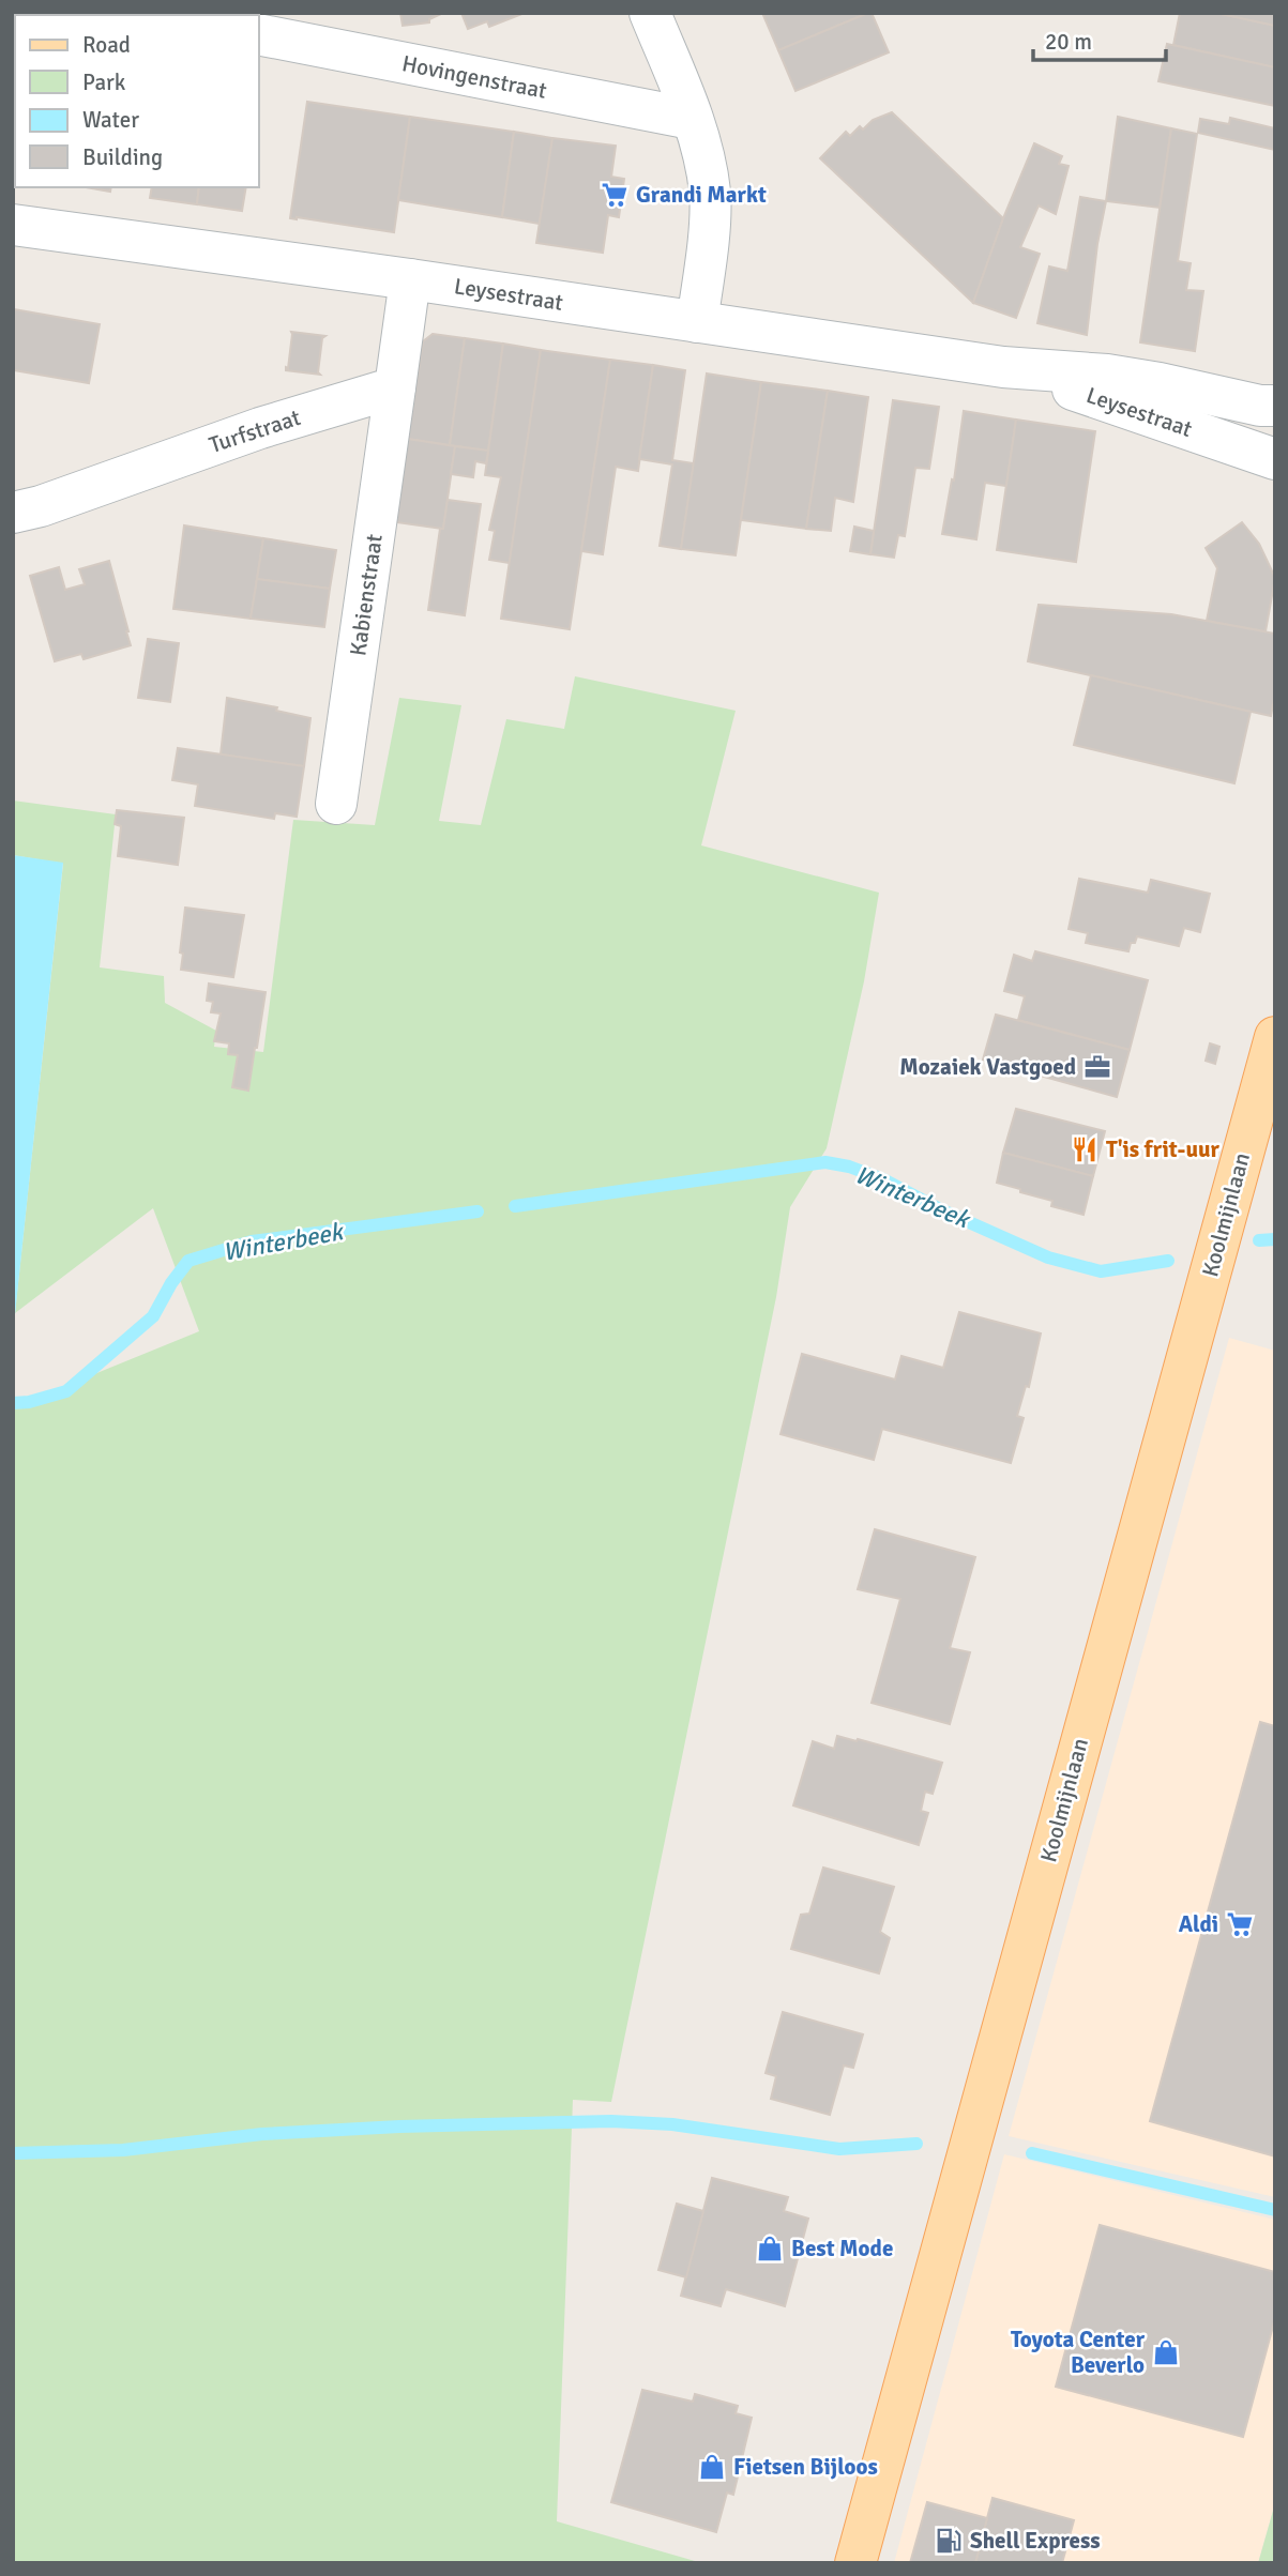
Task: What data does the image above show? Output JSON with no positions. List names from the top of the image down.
{
  "streets": {
    "main road": ["Koolmijnlaan"],
    "street": [
      "Hovingenstraat",
      "Leysestraat",
      "Turfstraat",
      "Kabienstraat"
    ]
  },
  "crossings": [
    ["Turfstraat", "Kabienstraat"]
  ],
  "water": ["Winterbeek"],
  "places": {
    "supermarket": ["Grandi Markt", "Aldi"],
    "office": ["Mozaiek Vastgoed"],
    "restaurant": ["T'is frit-uur"],
    "shop": ["Best Mode", "Toyota Center Beverlo", "Fietsen Bijloos"],
    "fuel station": ["Shell Express"]
  },
  "legend": [
    "Road",
    "Park",
    "Water",
    "Building"
  ],
  "scale_bar": "20 m"
}
